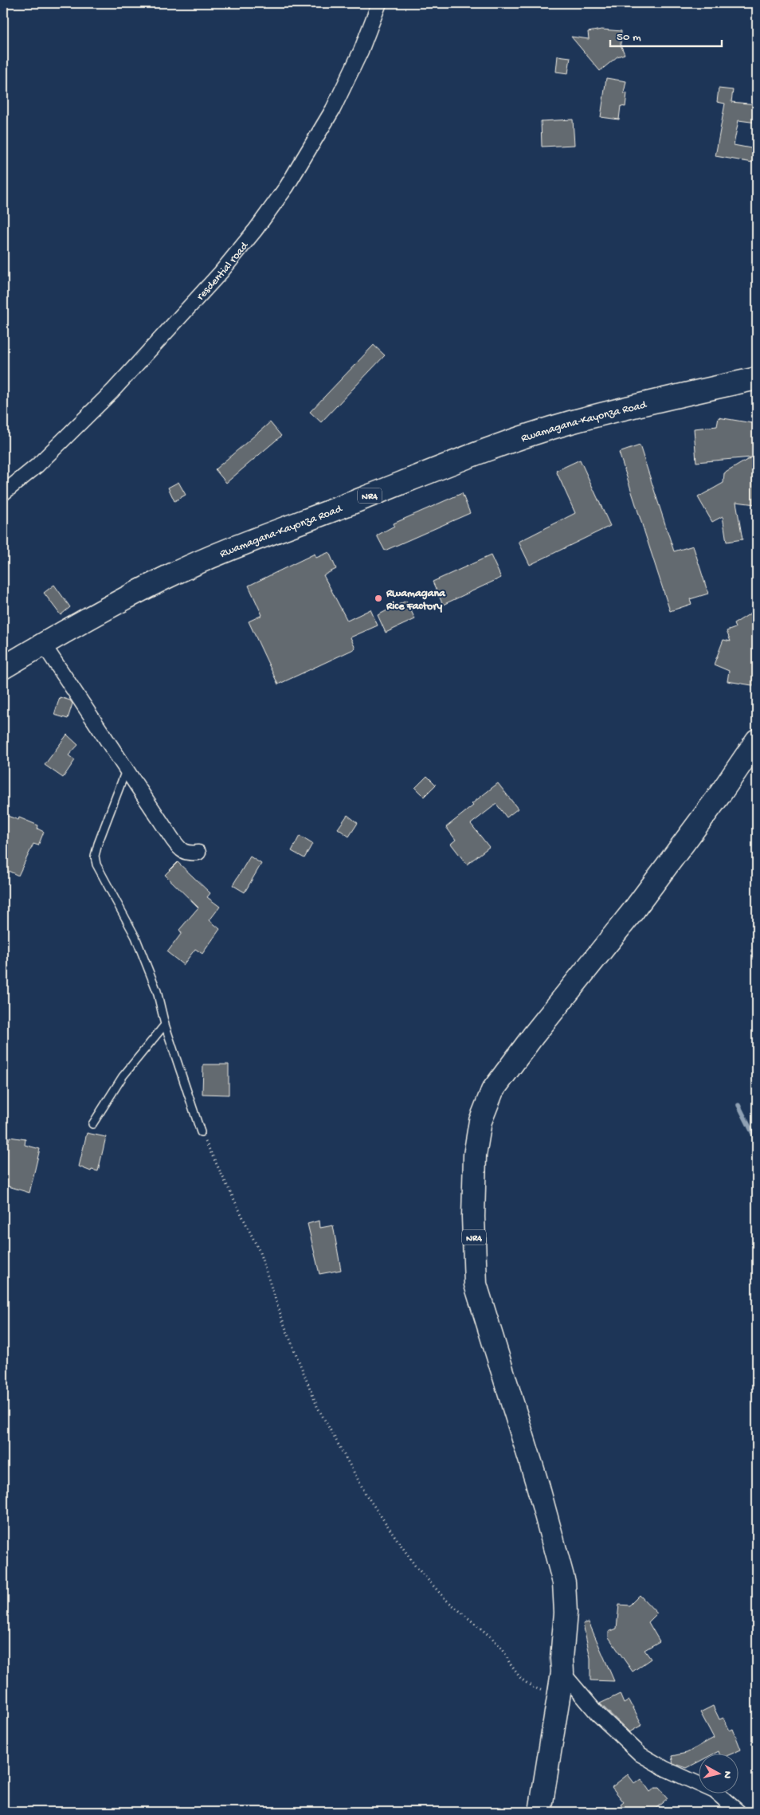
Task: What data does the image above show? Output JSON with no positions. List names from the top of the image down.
{
  "streets": {
    "highway": ["Rwamagana-Kayonza Road", "NR4"],
    "street": ["resdential road"]
  },
  "places": ["Rwamagana Rice Factory"],
  "scale_bar": "50 m",
  "north": "right"
}
